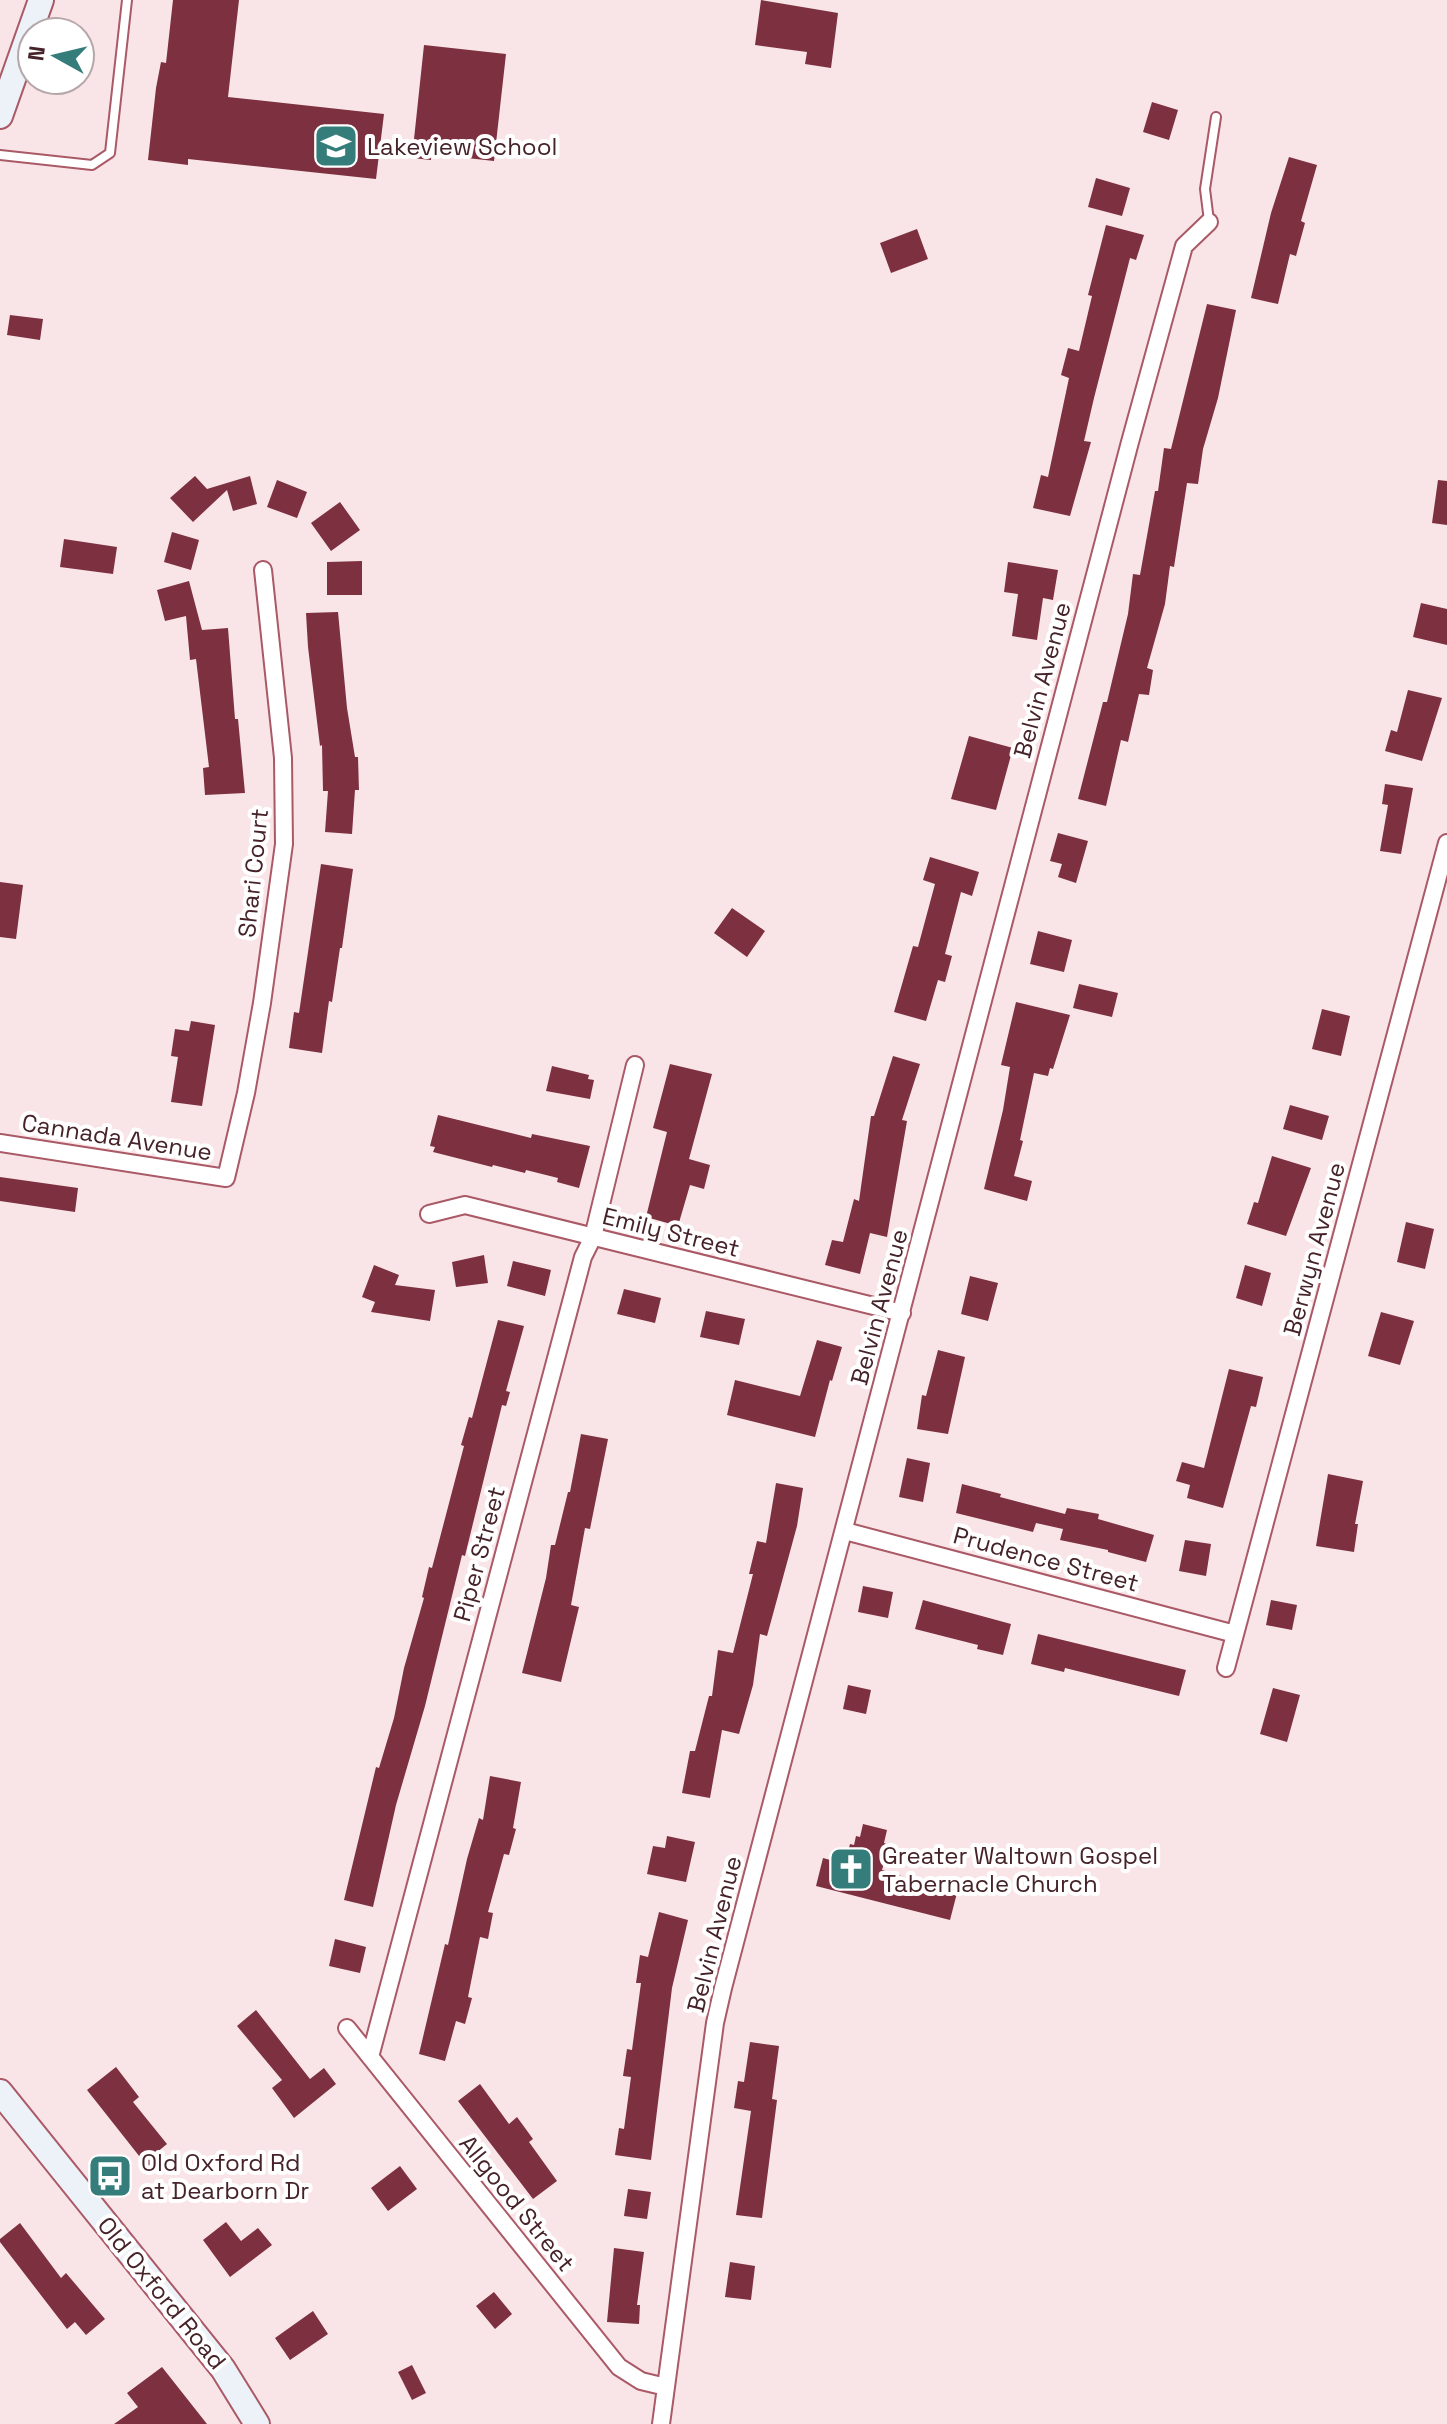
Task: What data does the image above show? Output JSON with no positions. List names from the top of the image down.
{
  "streets": {
    "street": [
      "Belvin Avenue",
      "Shari Court",
      "Cannada Avenue",
      "Emily Street",
      "Berwyn Avenue",
      "Piper Street",
      "Prudence Street",
      "Allgood Street",
      "Old Oxford Road"
    ]
  },
  "crossings": [
    ["Belvin Avenue", "Emily Street"],
    ["Belvin Avenue", "Prudence Street"],
    ["Belvin Avenue", "Allgood Street"],
    ["Shari Court", "Cannada Avenue"],
    ["Emily Street", "Piper Street"],
    ["Berwyn Avenue", "Prudence Street"],
    ["Piper Street", "Allgood Street"]
  ],
  "places": {
    "school or university": ["Lakeview School"],
    "church": ["Greater Waltown Gospel Tabernacle Church"],
    "bus stop": ["Old Oxford Rd at Dearborn Dr"]
  },
  "north": "left"
}
